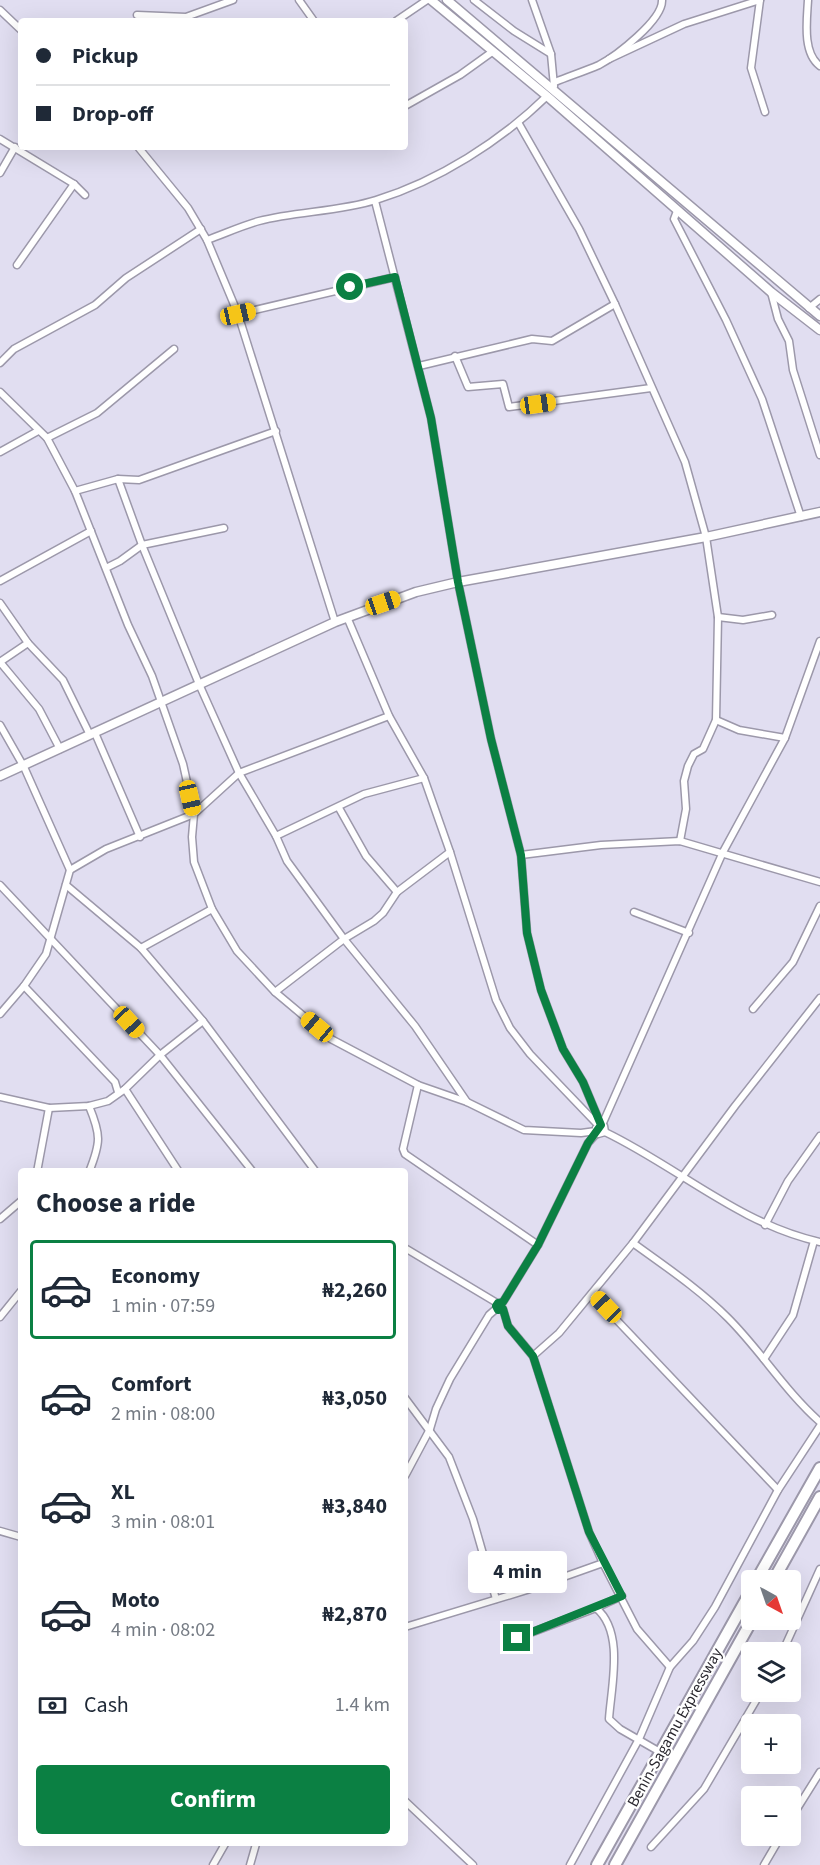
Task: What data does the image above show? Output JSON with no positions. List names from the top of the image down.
{
  "streets": {
    "highway": ["Benin-Sagamu Expressway"]
  },
  "north": "bottom right",
  "page": {
    "banner": ["Pickup", "Drop-off"],
    "heading": "Choose a ride",
    "list": [
      {
        "name": "Economy",
        "note": "1 min · 07:59",
        "value": "₦2,260"
      },
      {
        "name": "Comfort",
        "note": "2 min · 08:00",
        "value": "₦3,050"
      },
      {
        "name": "XL",
        "note": "3 min · 08:01",
        "value": "₦3,840"
      },
      {
        "name": "Moto",
        "note": "4 min · 08:02",
        "value": "₦2,870"
      }
    ],
    "bubble": "4 min",
    "map_buttons": ["+", "−"],
    "pay": ["Cash", "1.4 km"],
    "buttons": "Confirm"
  }
}
